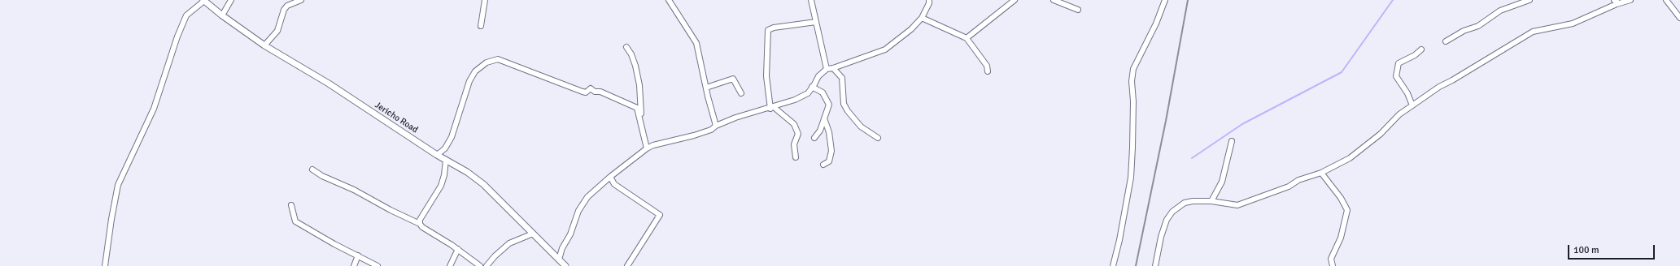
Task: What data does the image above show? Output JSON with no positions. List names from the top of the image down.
{
  "streets": {
    "street": ["Jericho Road"]
  },
  "scale_bar": "100 m"
}
